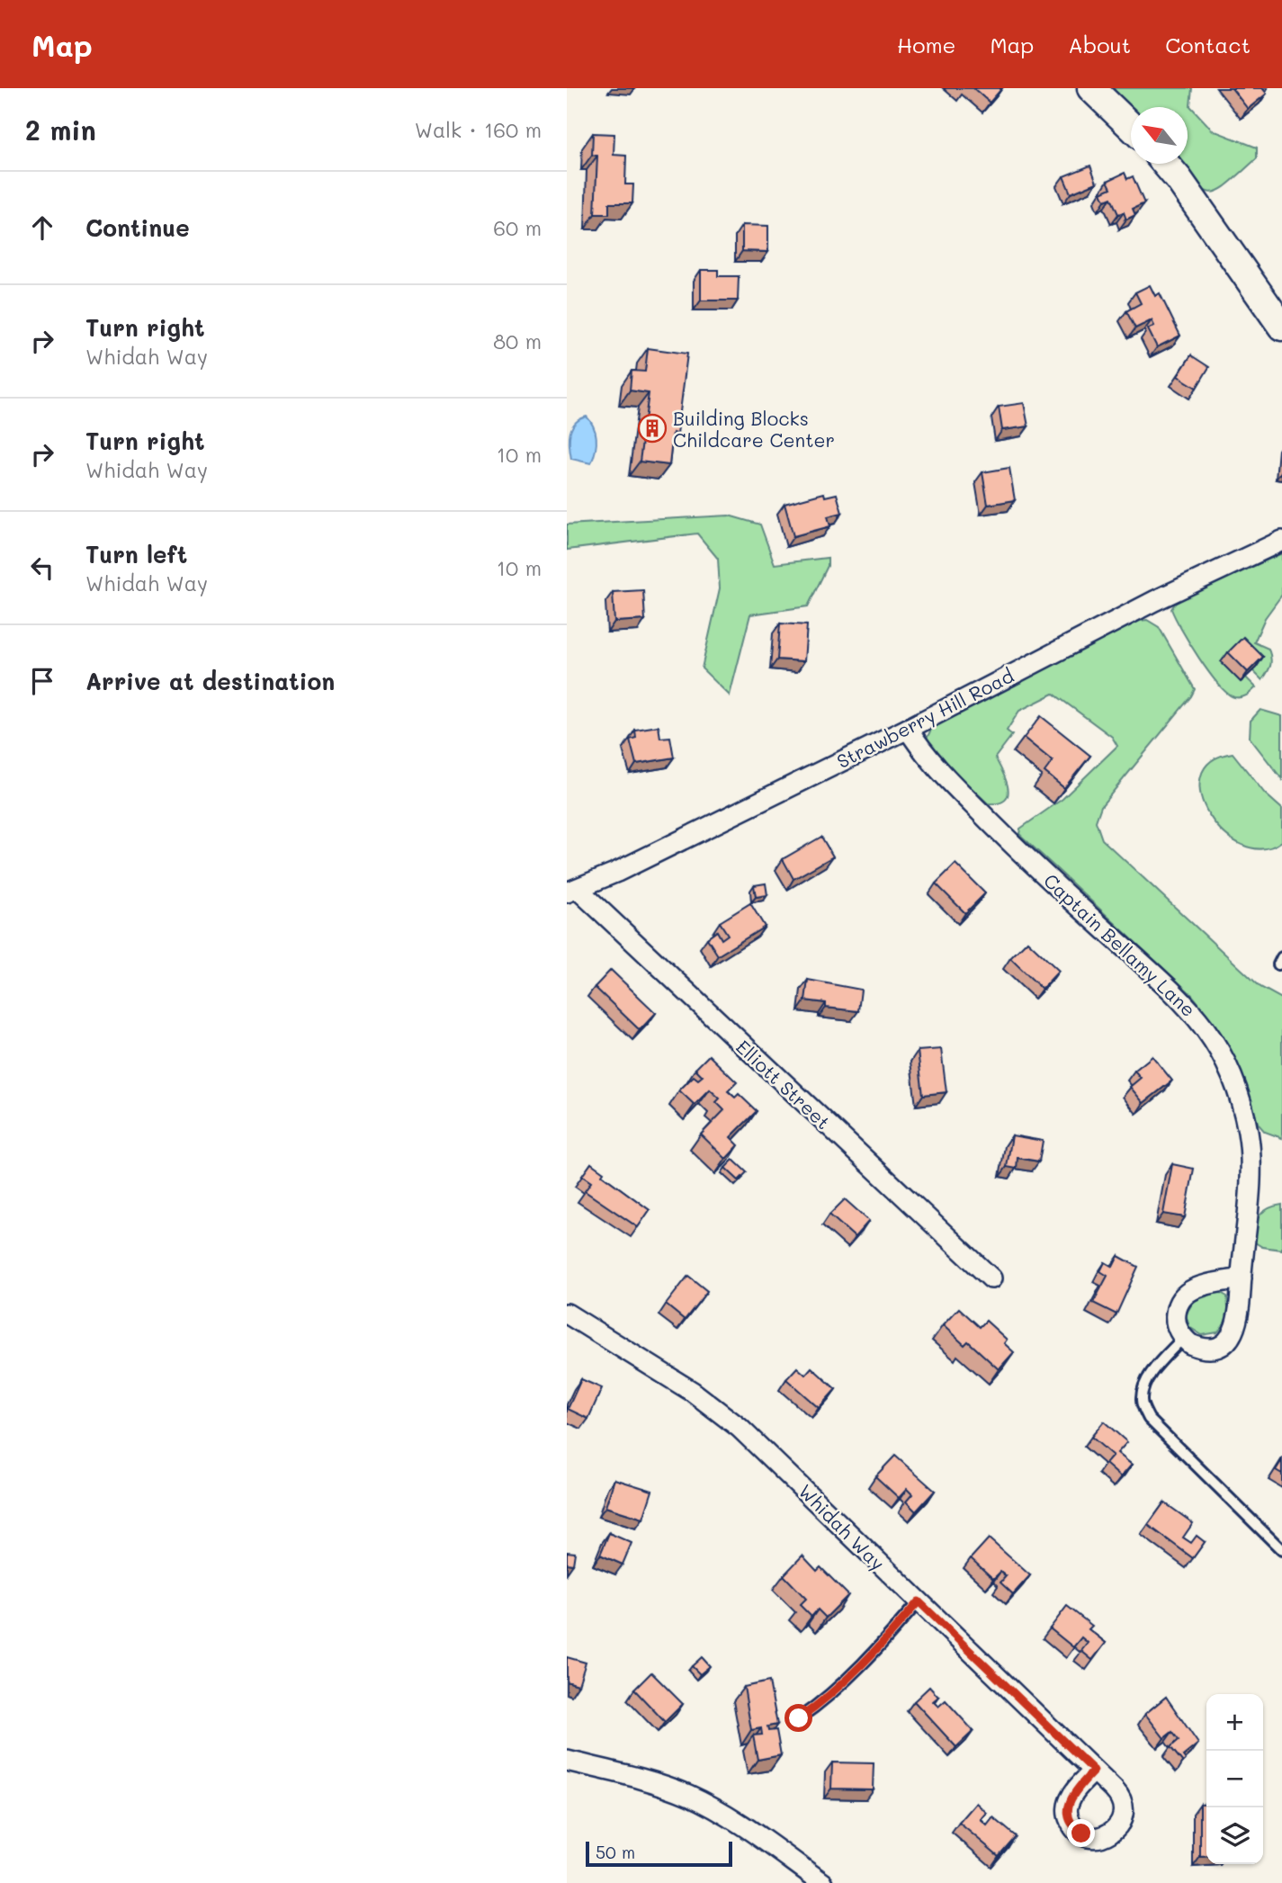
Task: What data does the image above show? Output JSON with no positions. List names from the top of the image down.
{
  "streets": {
    "street": [
      "Strawberry Hill Road",
      "Captain Bellamy Lane",
      "Elliott Street",
      "Whidah Way"
    ]
  },
  "crossings": [
    ["Strawberry Hill Road", "Captain Bellamy Lane"],
    ["Strawberry Hill Road", "Elliott Street"]
  ],
  "places": {
    "building": ["Building Blocks Childcare Center"]
  },
  "scale_bar": "50 m",
  "north": "top left",
  "page": {
    "header": "Map",
    "nav": [
      "Home",
      "Map",
      "About",
      "Contact"
    ],
    "heading": ["2 min", "Walk · 160 m"],
    "list": [
      ["Continue", "60 m"],
      ["Turn right", "Whidah Way", "80 m"],
      ["Turn right", "Whidah Way", "10 m"],
      ["Turn left", "Whidah Way", "10 m"],
      "Arrive at destination"
    ],
    "map_buttons": ["+", "−"],
    "scale": "50 m"
  }
}
